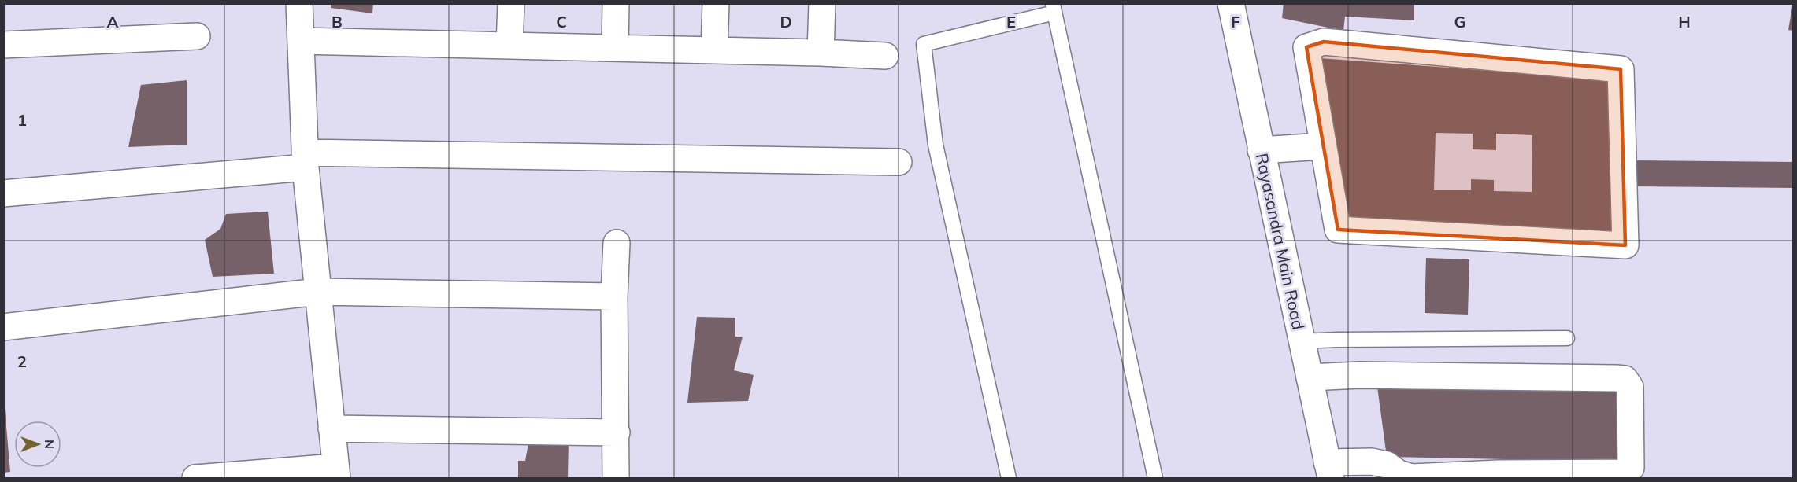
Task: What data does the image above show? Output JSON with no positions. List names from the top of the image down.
{
  "streets": {
    "street": ["Rayasandra Main Road"]
  },
  "north": "right",
  "grid": {
    "columns": [
      "A",
      "B",
      "C",
      "D",
      "E",
      "F",
      "G",
      "H"
    ],
    "rows": ["1", "2"]
  }
}
